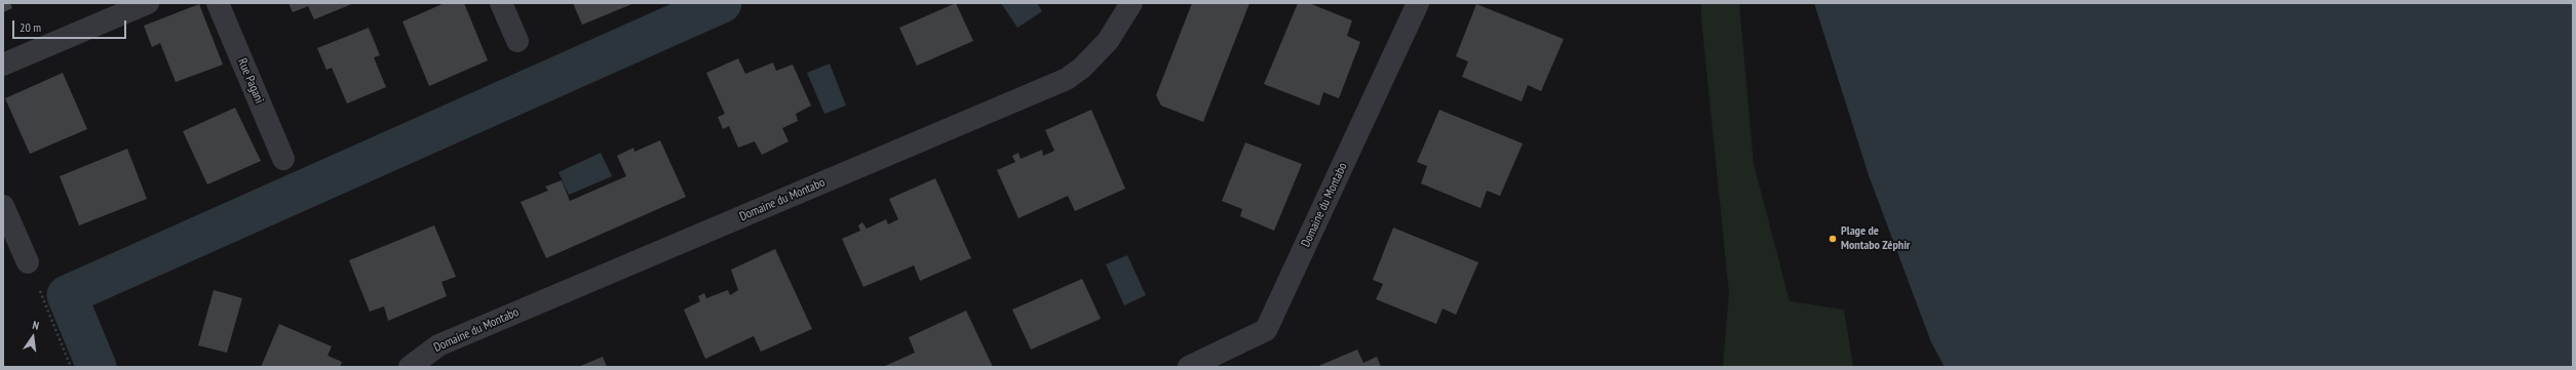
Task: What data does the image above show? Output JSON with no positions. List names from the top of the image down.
{
  "streets": {
    "street": ["Rue Pagani", "Domaine du Montabo"]
  },
  "places": ["Plage de Montabo Zéphir"],
  "scale_bar": "20 m",
  "north": "top"
}
